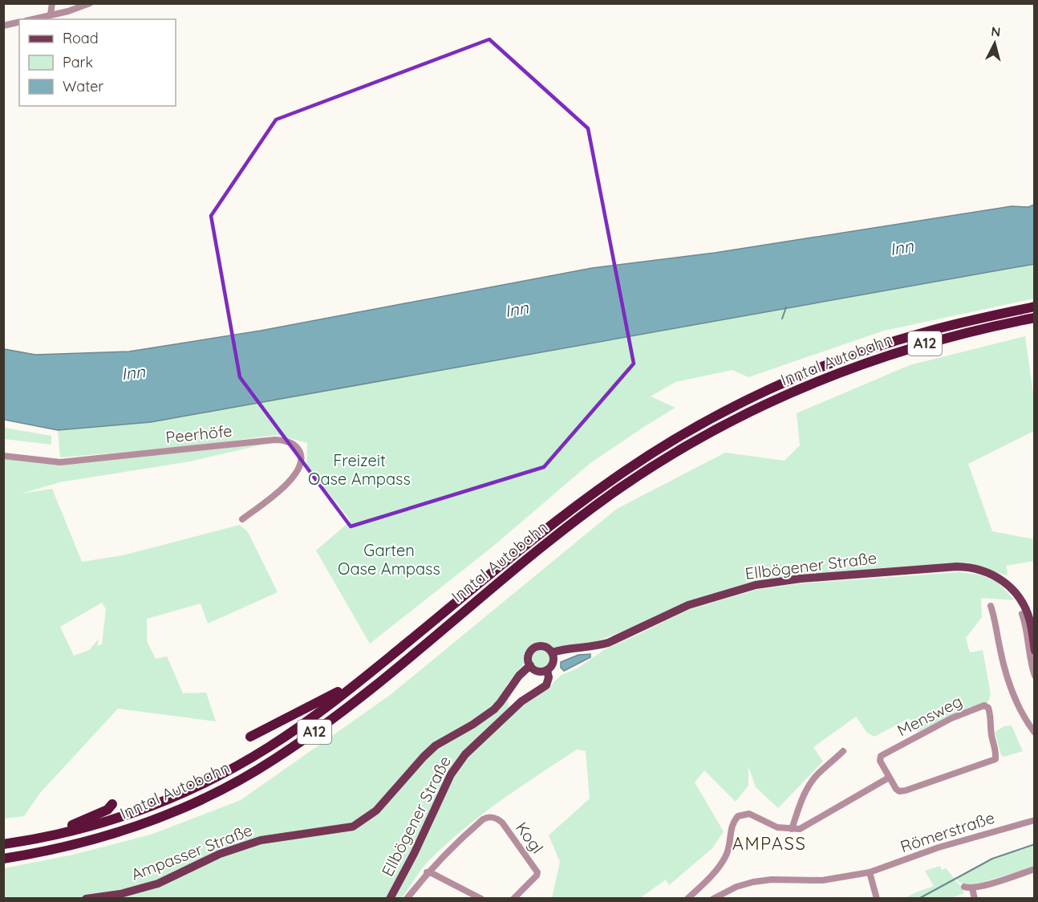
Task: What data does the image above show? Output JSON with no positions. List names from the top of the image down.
{
  "streets": {
    "highway": ["A12", "Inntal Autobahn"],
    "main road": ["Ellbögener Straße", "Ampasser Straße"],
    "street": [
      "Peerhöfe",
      "Mensweg",
      "Römerstraße",
      "Kogl"
    ]
  },
  "crossings": [
    ["Ellbögener Straße", "Ampasser Straße"]
  ],
  "districts": ["AMPASS"],
  "water": ["Inn"],
  "parks": ["Freizeit Oase Ampass", "Garten Oase Ampass"],
  "legend": ["Road", "Park", "Water"],
  "north": "top"
}
